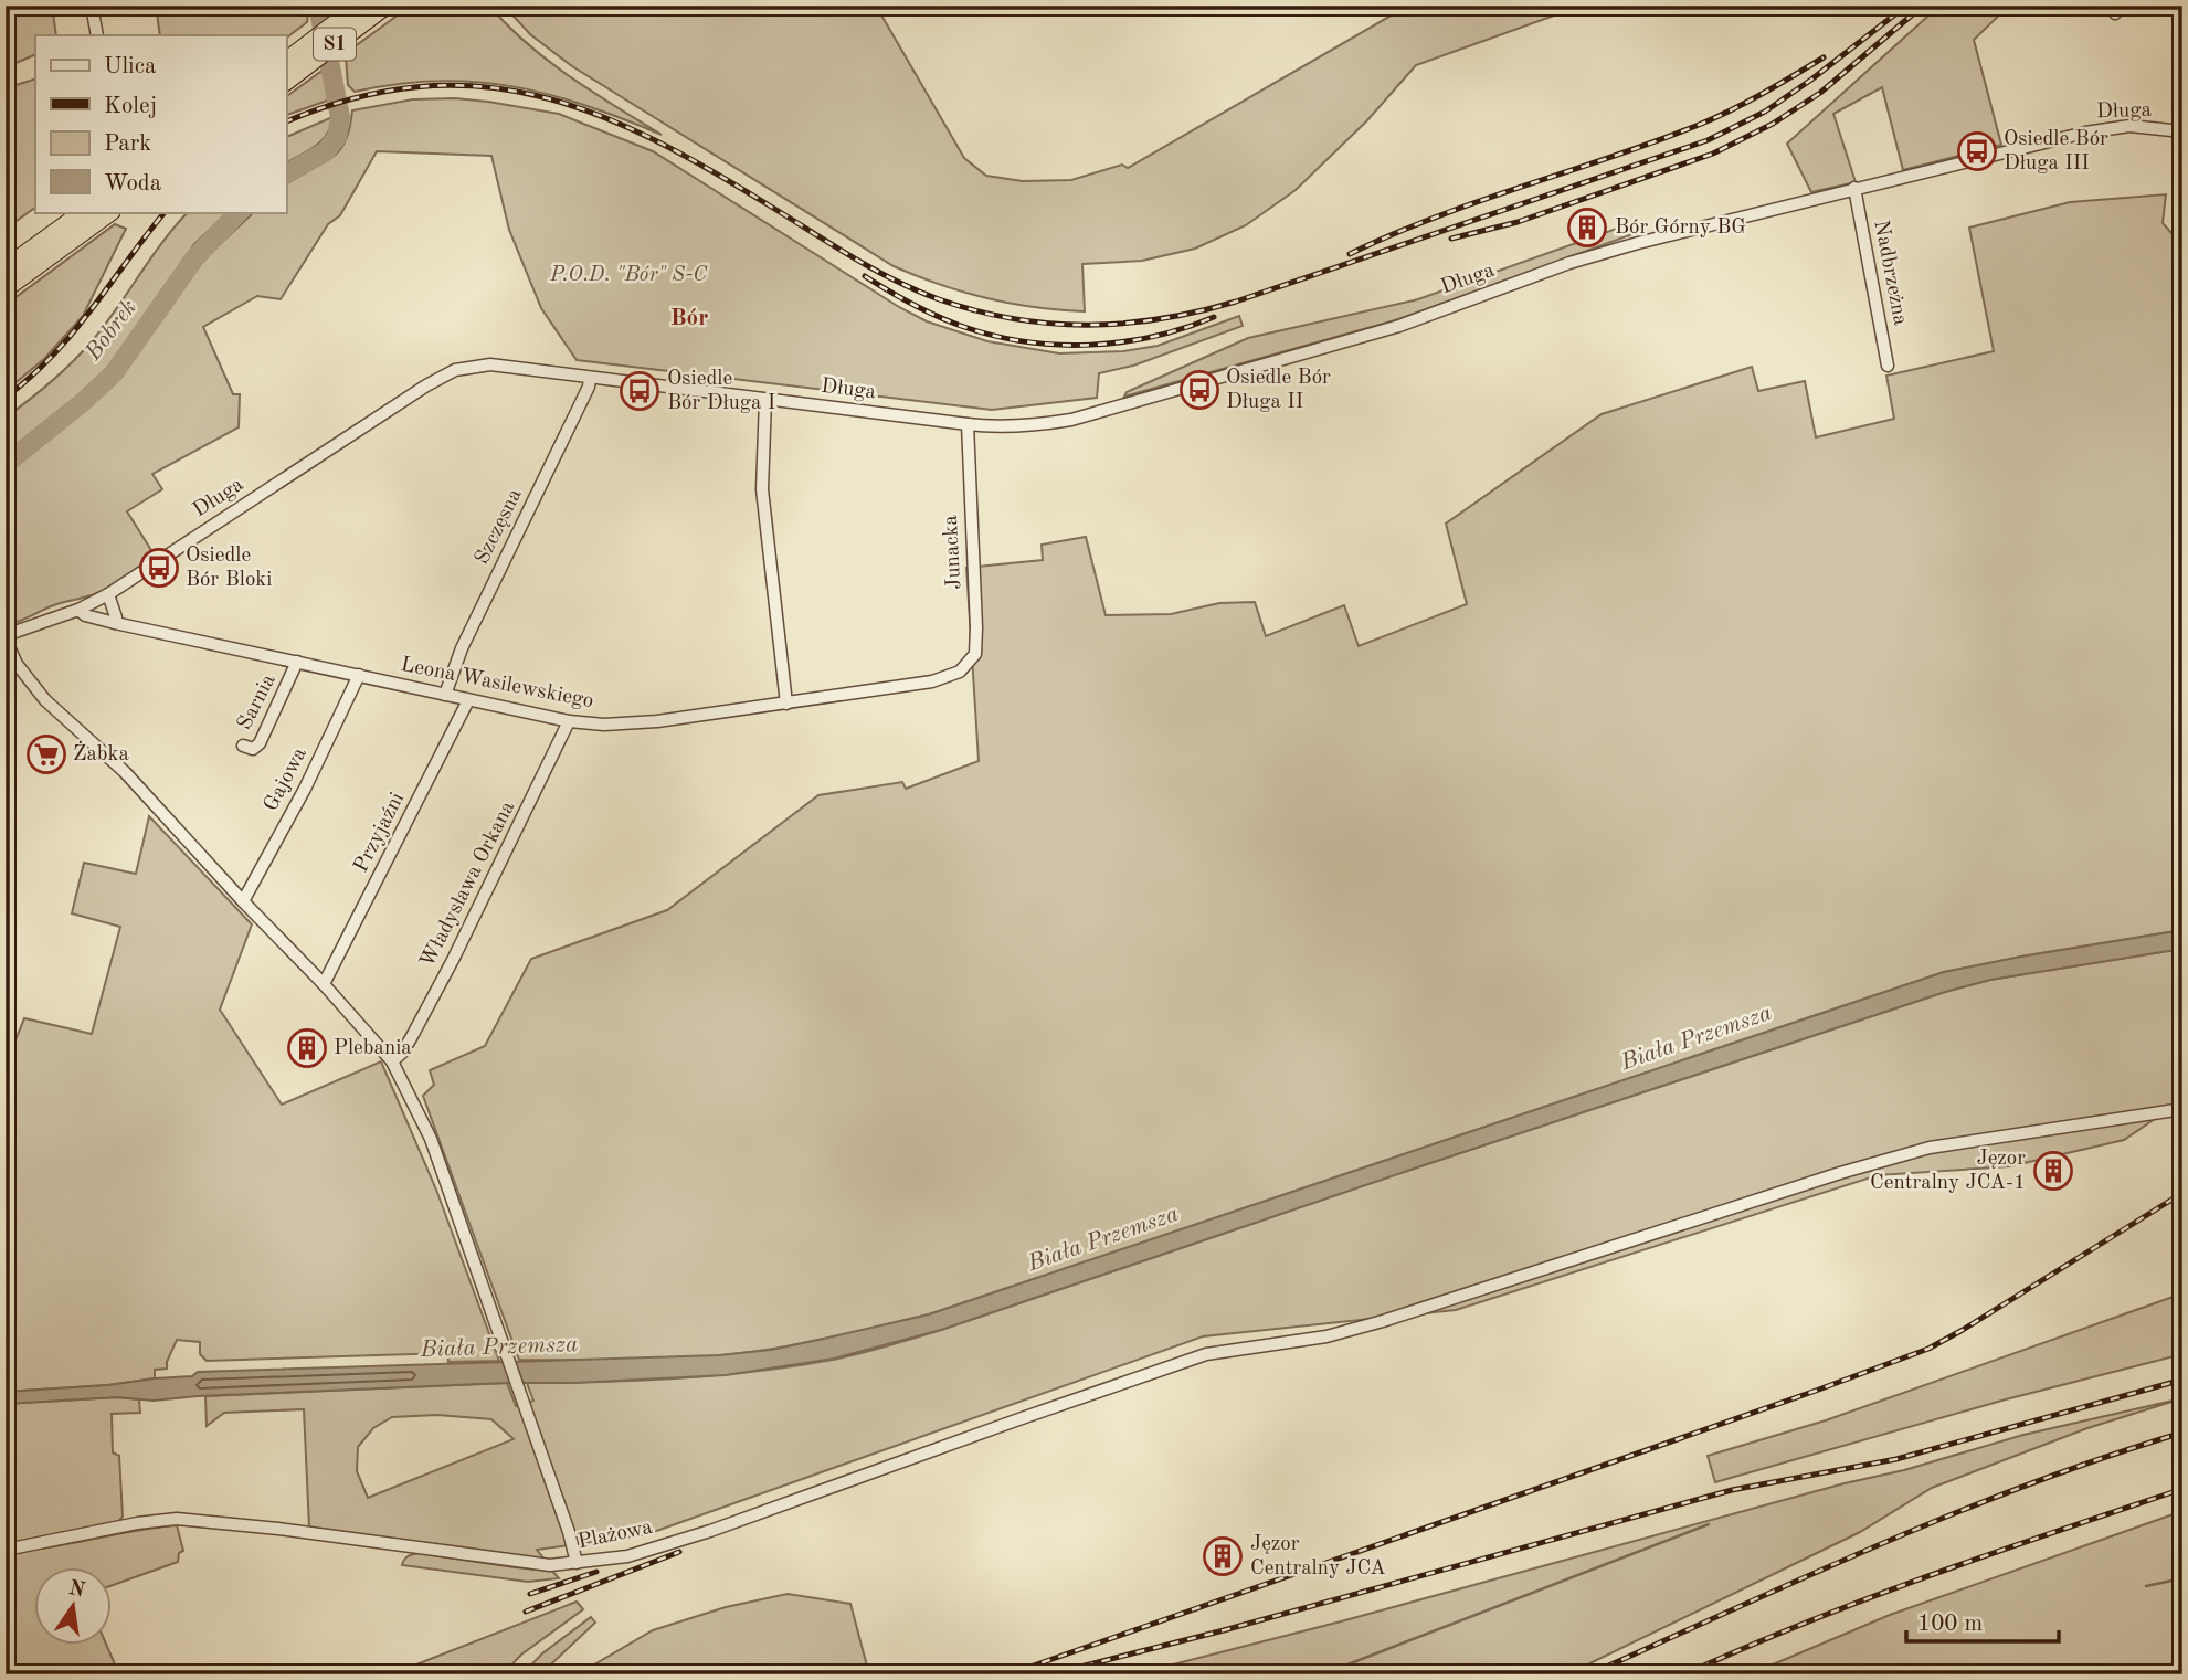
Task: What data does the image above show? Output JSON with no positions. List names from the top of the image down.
{
  "streets": {
    "highway": ["S1"],
    "street": [
      "Długa",
      "Nadbrzeżna",
      "Szczęsna",
      "Junacka",
      "Leona Wasilewskiego",
      "Sarnia",
      "Gajowa",
      "Przyjaźni",
      "Władysława Orkana",
      "Plażowa"
    ]
  },
  "crossings": [
    ["Długa", "Nadbrzeżna"],
    ["Długa", "Szczęsna"],
    ["Długa", "Junacka"],
    ["Długa", "Leona Wasilewskiego"],
    ["Szczęsna", "Leona Wasilewskiego"],
    ["Junacka", "Leona Wasilewskiego"],
    ["Leona Wasilewskiego", "Sarnia"],
    ["Leona Wasilewskiego", "Gajowa"],
    ["Leona Wasilewskiego", "Przyjaźni"],
    ["Leona Wasilewskiego", "Władysława Orkana"]
  ],
  "districts": ["Bór"],
  "water": ["Bobrek", "Biała Przemsza"],
  "parks": ["P.O.D. \"Bór\" S-C"],
  "places": {
    "bus stop": [
      "Osiedle Bór Długa III",
      "Osiedle Bór Długa II",
      "Osiedle Bór Długa I",
      "Osiedle Bór Bloki"
    ],
    "building": [
      "Bór Górny BG",
      "Plebania",
      "Jęzor Centralny JCA-1",
      "Jęzor Centralny JCA"
    ],
    "supermarket": ["Żabka"]
  },
  "legend": [
    "Ulica",
    "Kolej",
    "Park",
    "Woda"
  ],
  "scale_bar": "100 m",
  "north": "top"
}
